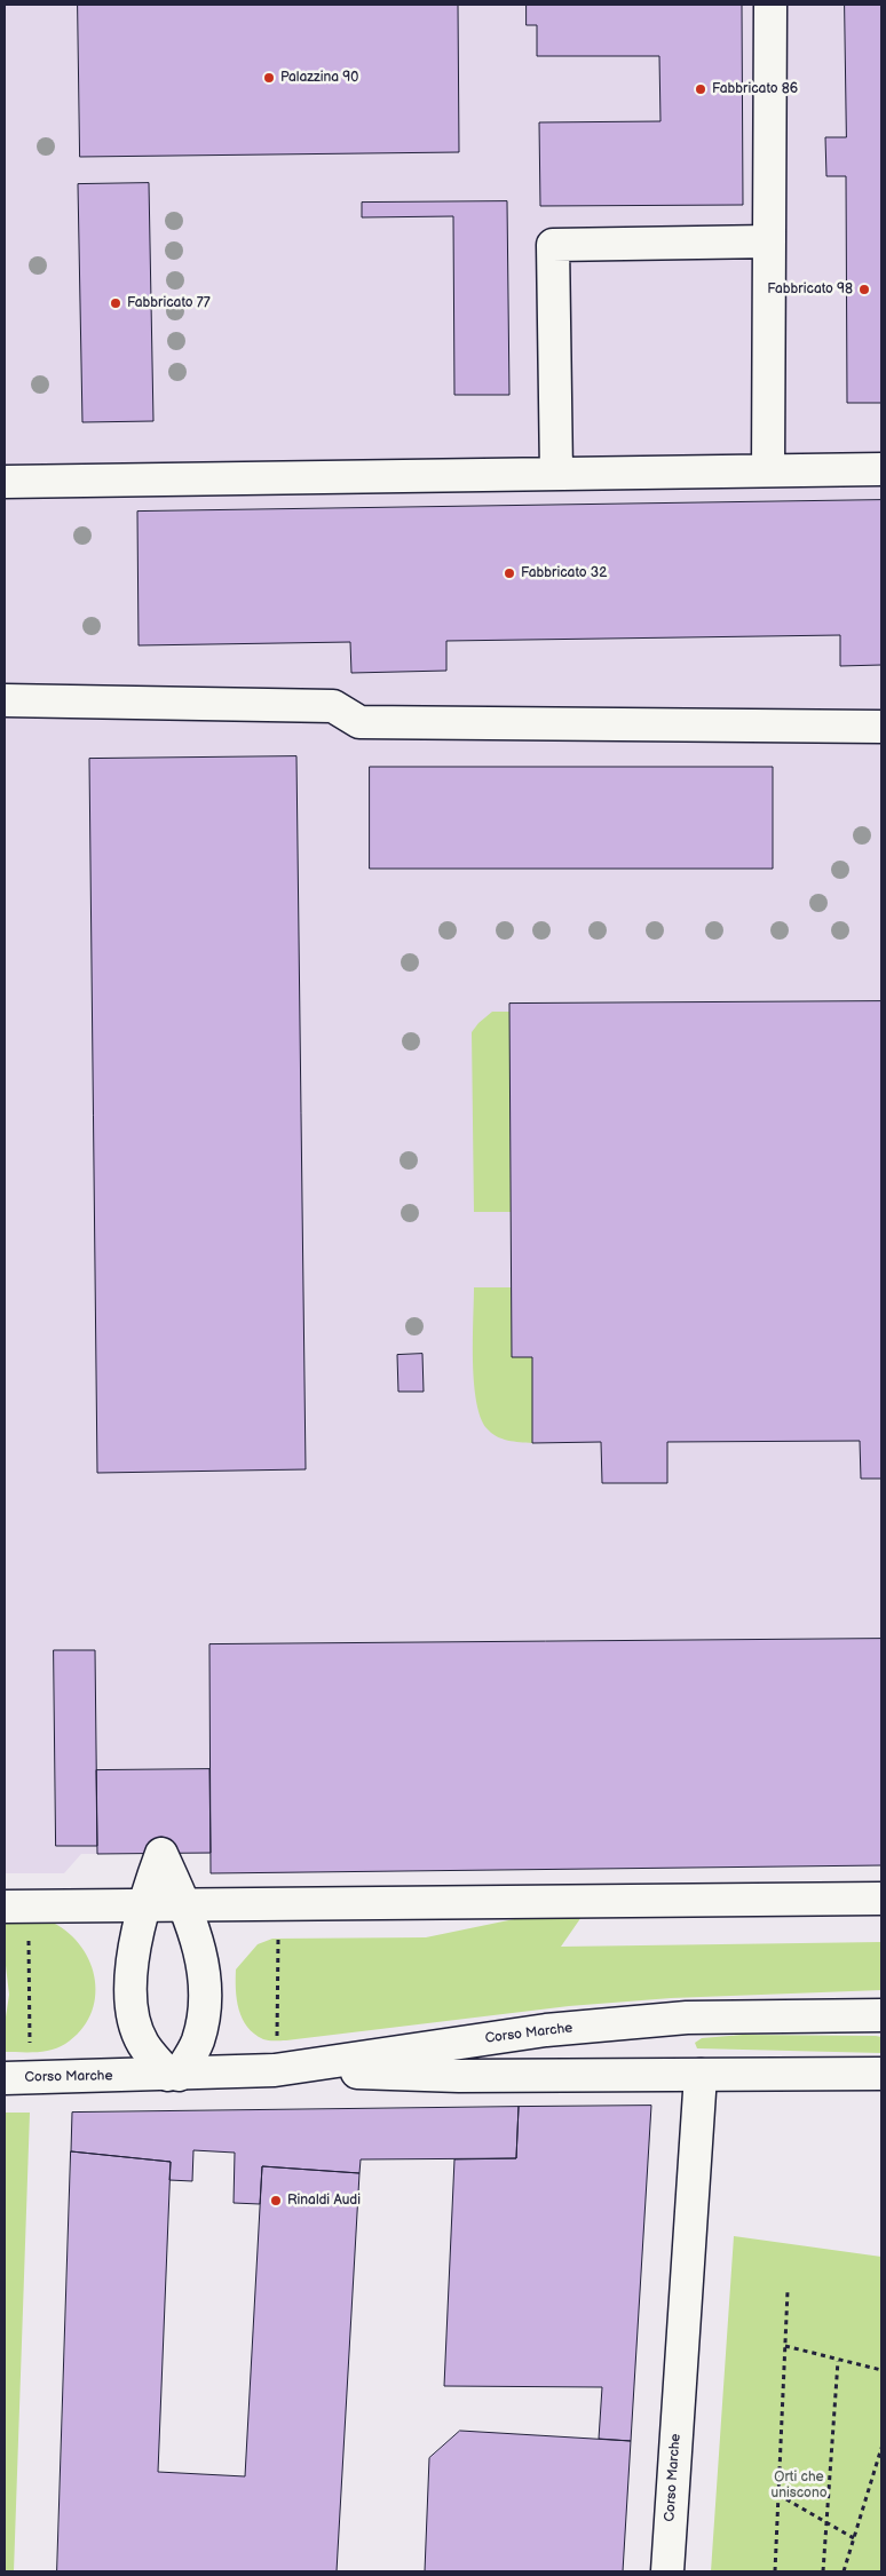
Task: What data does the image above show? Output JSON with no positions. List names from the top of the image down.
{
  "streets": {
    "main road": ["Corso Marche"]
  },
  "parks": ["Orti che uniscono"],
  "places": [
    "Palazzina 90",
    "Fabbricato 86",
    "Fabbricato 98",
    "Fabbricato 77",
    "Fabbricato 32",
    "Rinaldi Audi"
  ]
}
